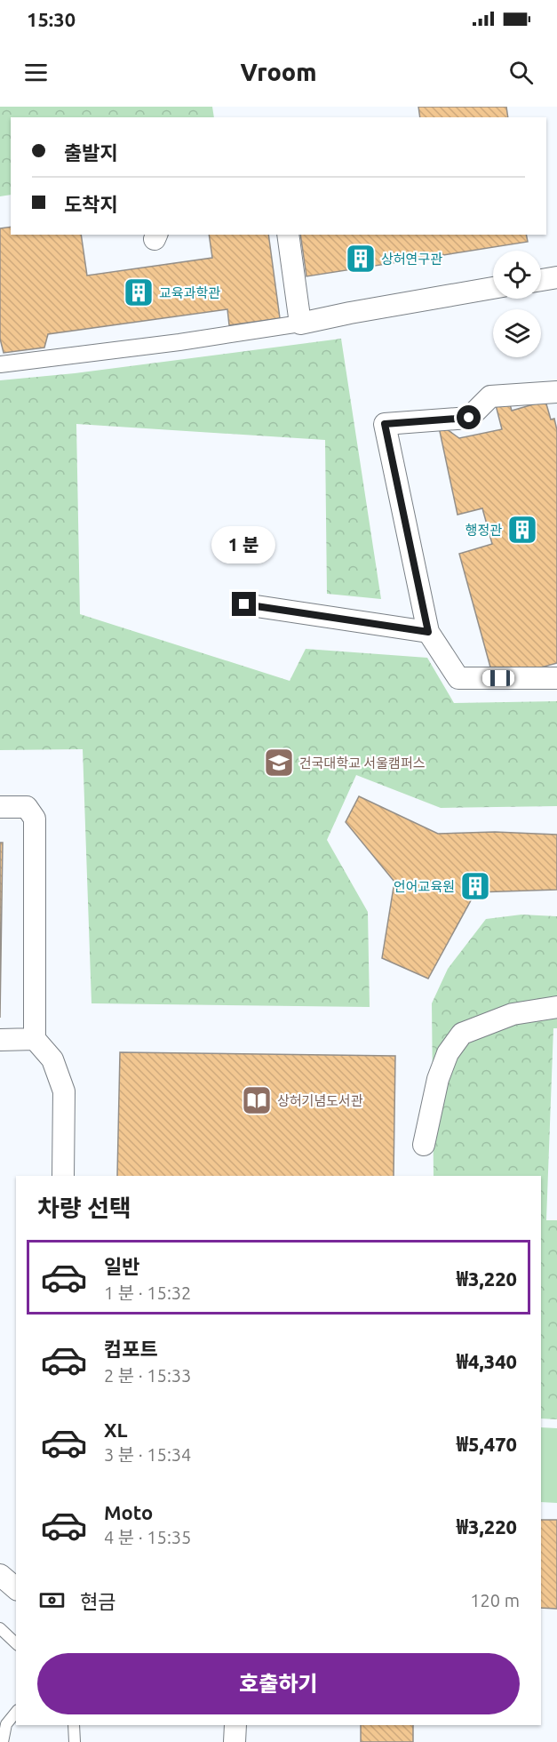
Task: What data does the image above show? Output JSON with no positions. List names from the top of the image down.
{
  "places": {
    "building": [
      "상허연구관",
      "교육과학관",
      "행정관",
      "언어교육원"
    ],
    "school or university": ["건국대학교 서울캠퍼스"],
    "library": ["상허기념도서관"]
  },
  "page": {
    "status": "15:30",
    "header": "Vroom",
    "banner": ["출발지", "도착지"],
    "bubble": "1 분",
    "heading": "차량 선택",
    "list": [
      {
        "name": "일반",
        "note": "1 분 · 15:32",
        "value": "₩3,220"
      },
      {
        "name": "컴포트",
        "note": "2 분 · 15:33",
        "value": "₩4,340"
      },
      {
        "name": "XL",
        "note": "3 분 · 15:34",
        "value": "₩5,470"
      },
      {
        "name": "Moto",
        "note": "4 분 · 15:35",
        "value": "₩3,220"
      }
    ],
    "pay": ["현금", "120 m"],
    "buttons": "호출하기"
  }
}
